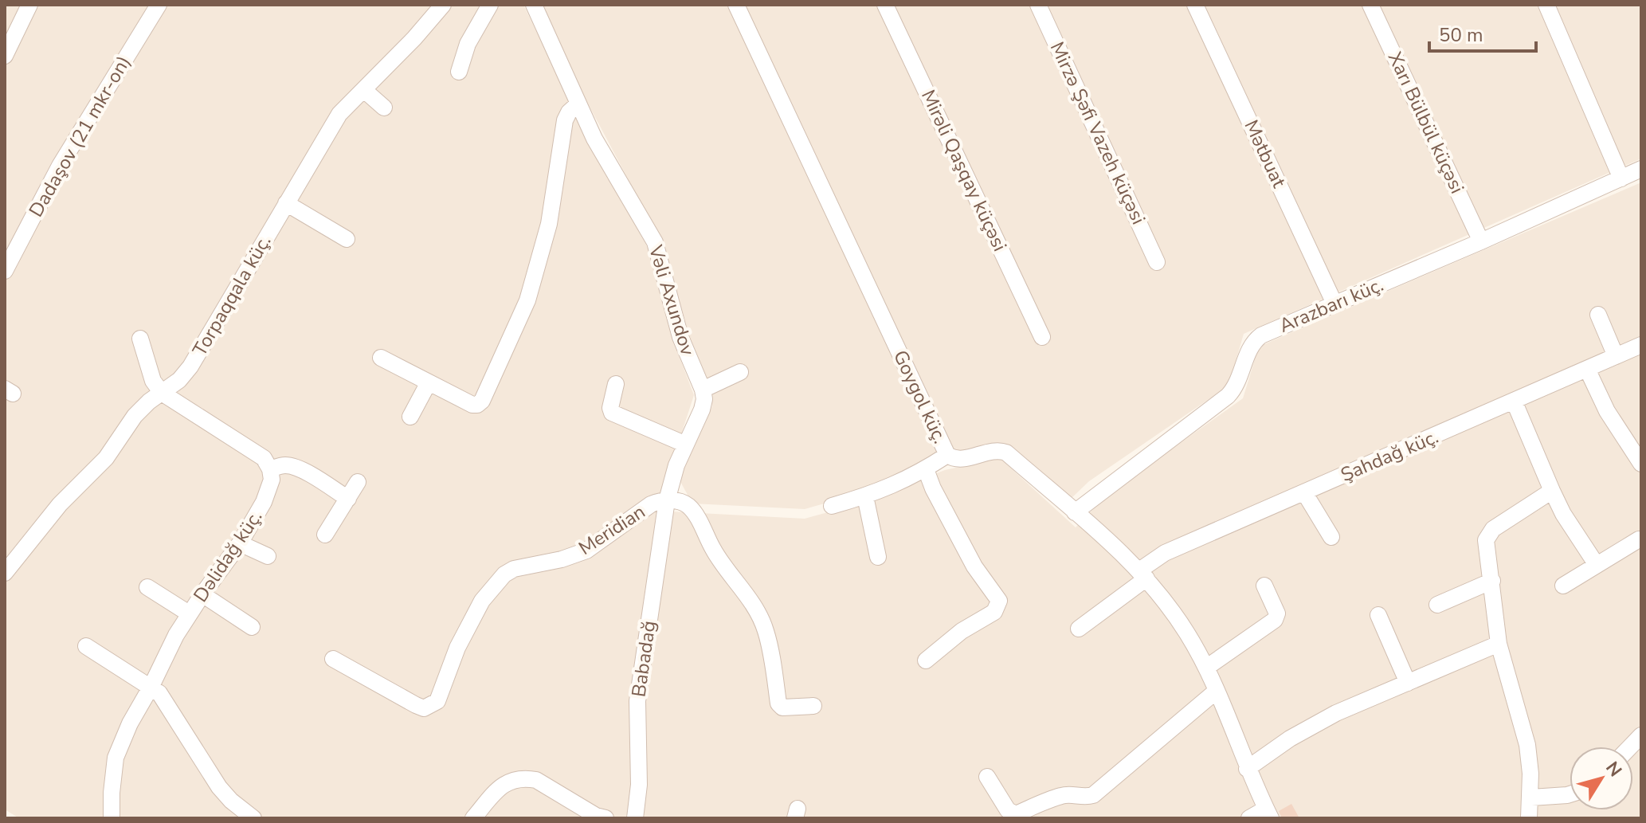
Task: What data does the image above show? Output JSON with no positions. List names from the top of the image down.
{
  "streets": {
    "street": [
      "Xarı Bülbül küçəsi",
      "Mirzə Şəfi Vazeh küçəsi",
      "Dadaşov (21 mkr-on)",
      "Mətbuat",
      "Mirəli Qaşqay küçəsi",
      "Torpaqqala küç.",
      "Vəli Axundov",
      "Arazbarı küç.",
      "Goygol küç.",
      "Şahdağ küç.",
      "Meridian",
      "Dəlidağ küç.",
      "Babadağ"
    ]
  },
  "crossings": [
    ["Xarı Bülbül küçəsi", "Arazbarı küç."],
    ["Mətbuat", "Arazbarı küç."],
    ["Arazbarı küç.", "Goygol küç."],
    ["Goygol küç.", "Şahdağ küç."],
    ["Meridian", "Babadağ"]
  ],
  "scale_bar": "50 m",
  "north": "top right"
}
